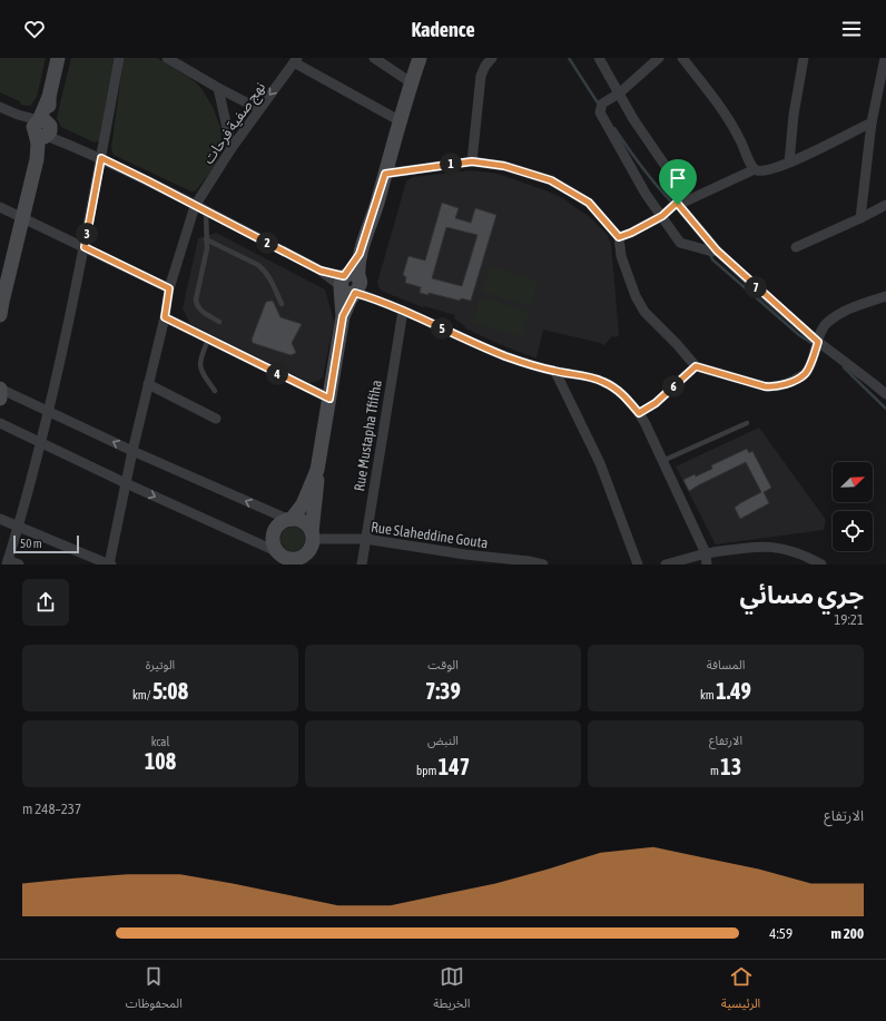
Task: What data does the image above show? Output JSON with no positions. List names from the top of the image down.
{
  "streets": {
    "street": ["نهج صفية فرحات", "Rue Mustapha Tfifiha", "Rue Slaheddine Gouta"]
  },
  "crossings": [
    ["Rue Mustapha Tfifiha", "Rue Slaheddine Gouta"]
  ],
  "scale_bar": "50 m",
  "north": "top right",
  "page": {
    "header": "Kadence",
    "pins": [
      "1",
      "3",
      "2",
      "7",
      "5",
      "4",
      "6"
    ],
    "scale": "50 m",
    "heading": ["جري مسائي", "19:21"],
    "stats": [
      ["المسافة", "1.49 km"],
      ["الوقت", "7:39"],
      ["الوتيرة", "5:08 /km"],
      ["الارتفاع", "13 m"],
      ["النبض", "147 bpm"],
      ["kcal", "108"]
    ],
    "chart": ["الارتفاع", "237–248 m"],
    "list": [
      {
        "name": "200 m",
        "note": "4:59"
      }
    ],
    "tabs": ["الرئيسية", "الخريطة", "المحفوظات"]
  }
}
